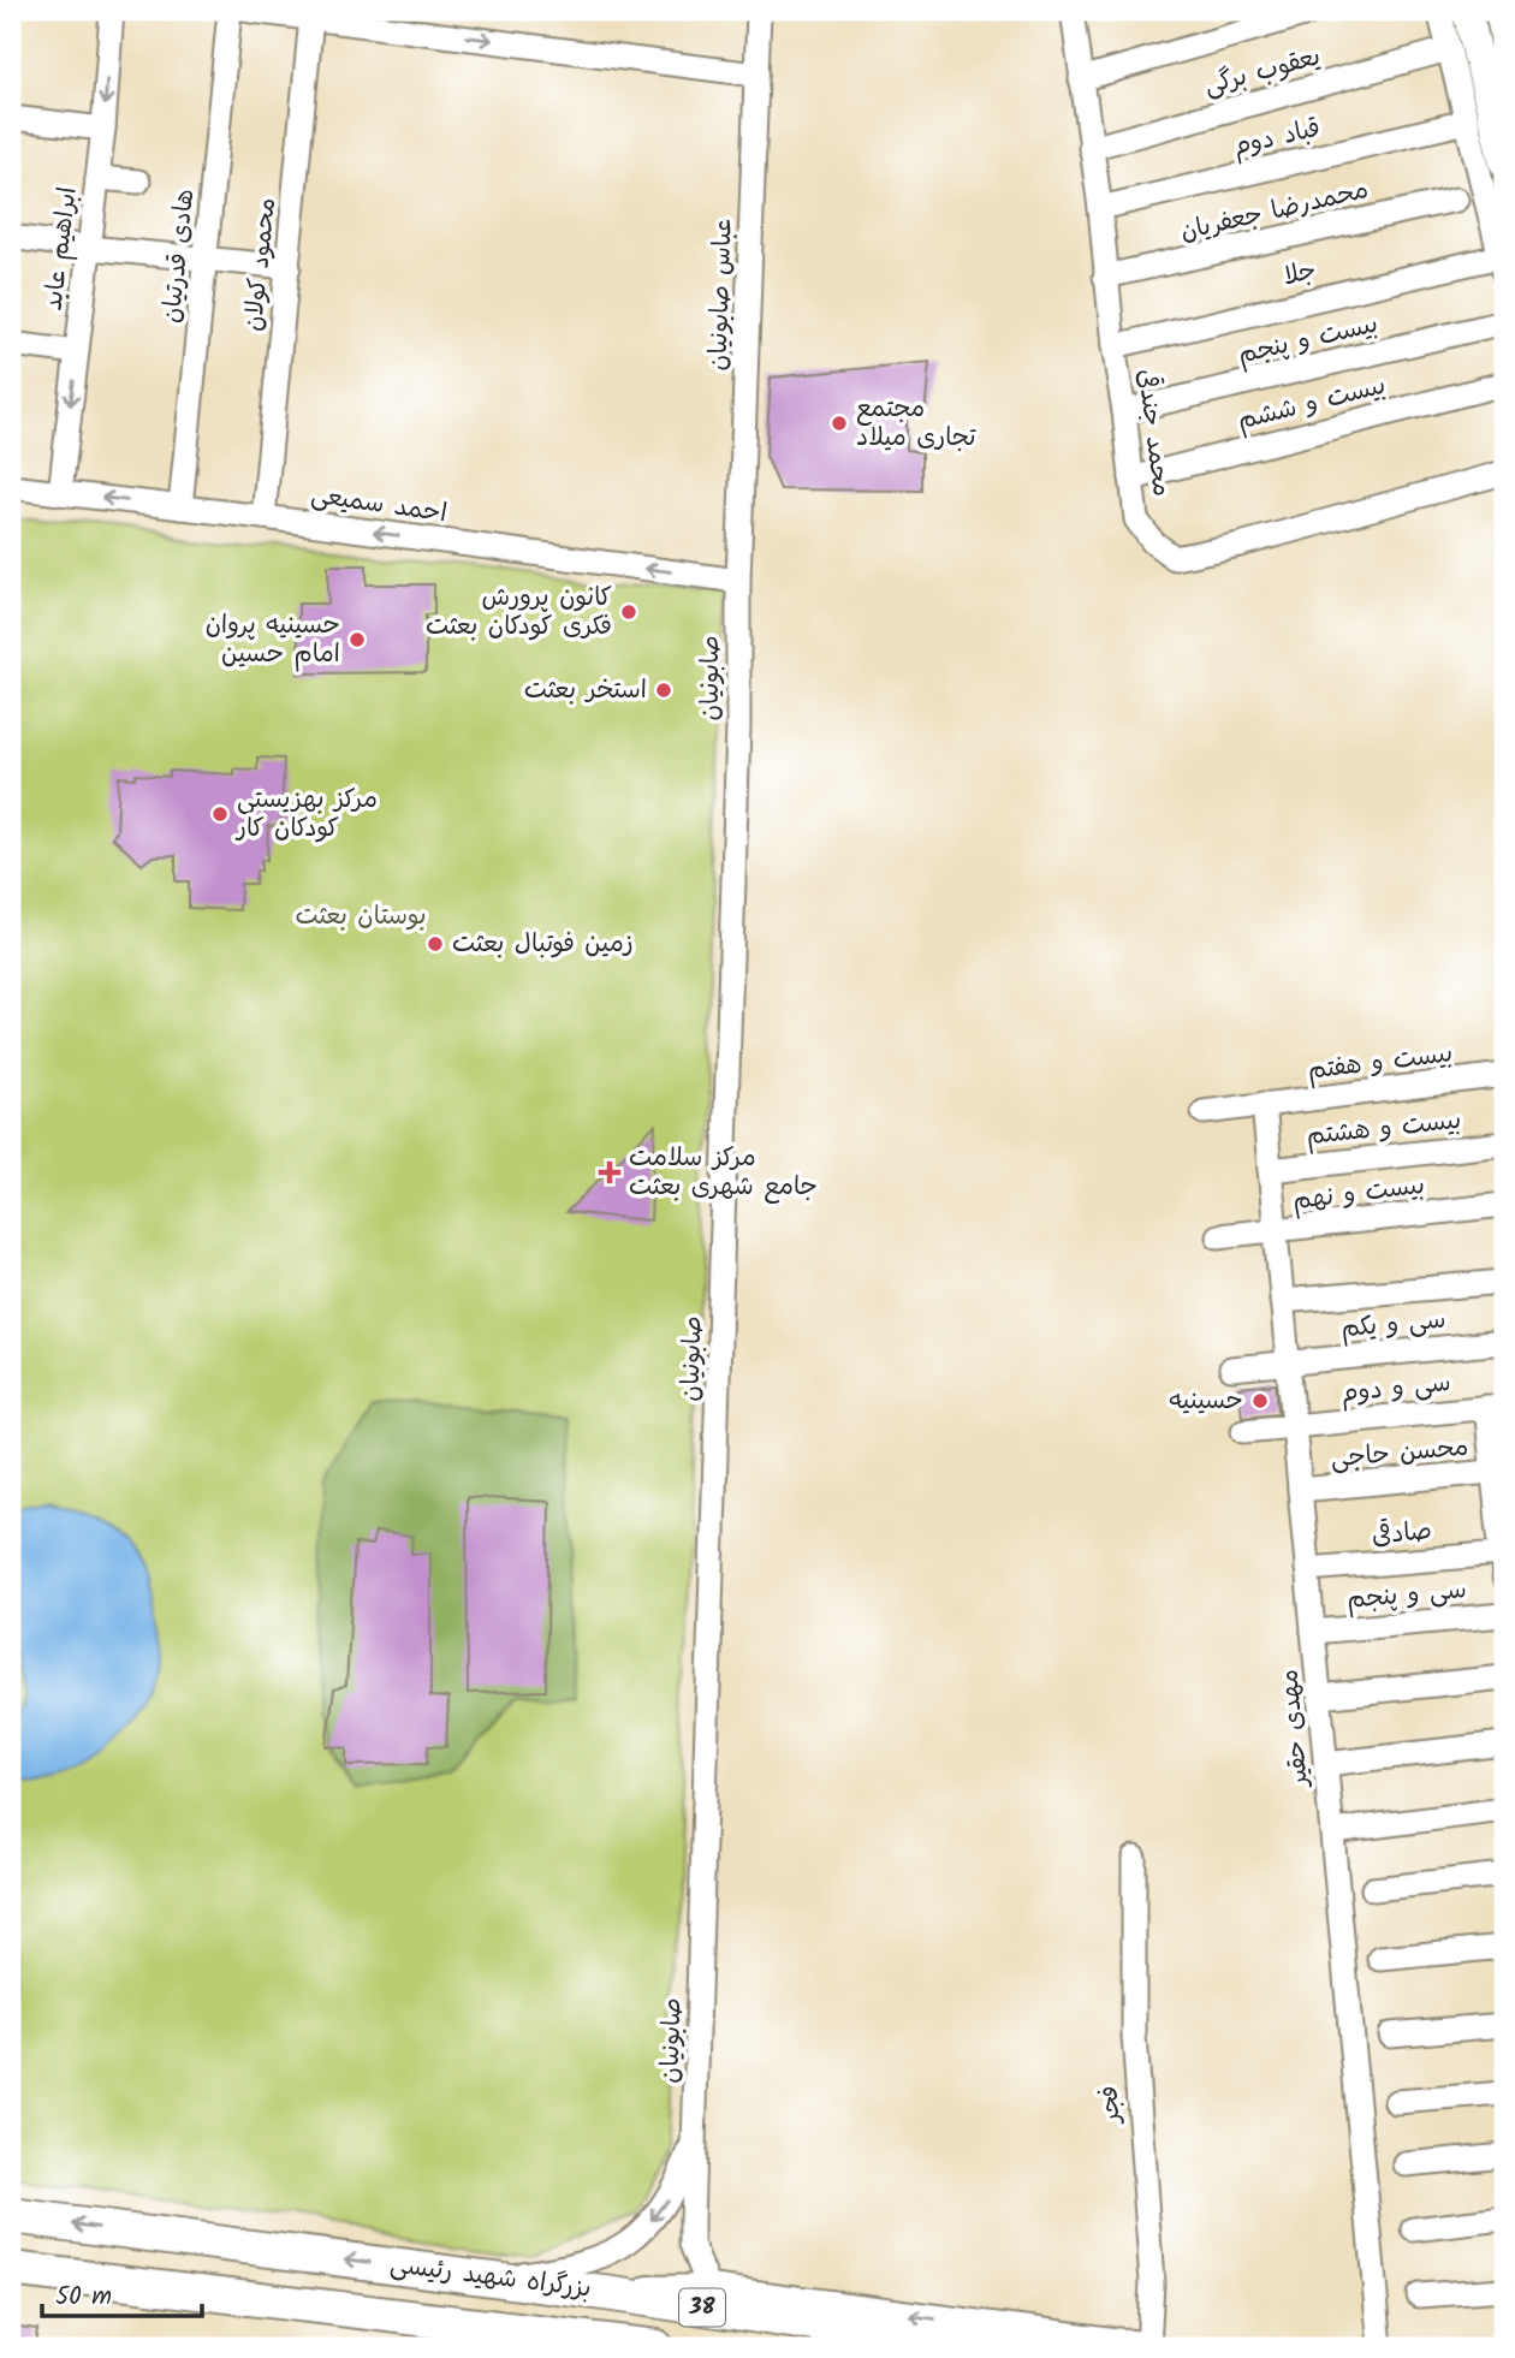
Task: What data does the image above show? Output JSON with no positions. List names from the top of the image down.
{
  "streets": {
    "highway": ["بزرگراه شهید رئیسی", "38"],
    "street": [
      "یعقوب برگی",
      "قباد دوم",
      "محمدرضا جعفریان",
      "ابراهیم عابد",
      "هادی قدرتیان",
      "محمود کولان",
      "جلا",
      "عباس صابونیان",
      "بیست و پنجم",
      "بیست و ششم",
      "محمد جندقی",
      "احمد سمیعی",
      "صابونیان",
      "بیست و هفتم",
      "بیست و هشتم",
      "بیست و نهم",
      "سی و یکم",
      "سی و دوم",
      "محسن حاجی",
      "صادقی",
      "سی و پنجم",
      "مهدی حقیر",
      "فجر"
    ]
  },
  "crossings": [
    ["یعقوب برگی", "محمد جندقی"],
    ["قباد دوم", "محمد جندقی"],
    ["محمدرضا جعفریان", "محمد جندقی"],
    ["ابراهیم عابد", "احمد سمیعی"],
    ["هادی قدرتیان", "احمد سمیعی"],
    ["محمود کولان", "احمد سمیعی"],
    ["جلا", "محمد جندقی"],
    ["عباس صابونیان", "احمد سمیعی"],
    ["عباس صابونیان", "صابونیان"],
    ["بیست و پنجم", "محمد جندقی"],
    ["بیست و ششم", "محمد جندقی"],
    ["احمد سمیعی", "صابونیان"],
    ["بیست و هفتم", "مهدی حقیر"],
    ["بیست و هشتم", "مهدی حقیر"],
    ["بیست و نهم", "مهدی حقیر"],
    ["سی و یکم", "مهدی حقیر"],
    ["سی و دوم", "مهدی حقیر"],
    ["محسن حاجی", "مهدی حقیر"],
    ["صادقی", "مهدی حقیر"],
    ["سی و پنجم", "مهدی حقیر"]
  ],
  "one_way": ["ابراهیم عابد", "احمد سمیعی"],
  "parks": ["بوستان بعثت"],
  "places": {
    "other": [
      "مجتمع تجاری میلاد",
      "کانون پرورش فکری کودکان بعثت",
      "حسینیه پروان امام حسین",
      "استخر بعثت",
      "مرکز بهزیستی کودکان کار",
      "زمین فوتبال بعثت",
      "حسینیه"
    ],
    "health": ["مرکز سلامت جامع شهری بعثت"]
  },
  "scale_bar": "50 m"
}
